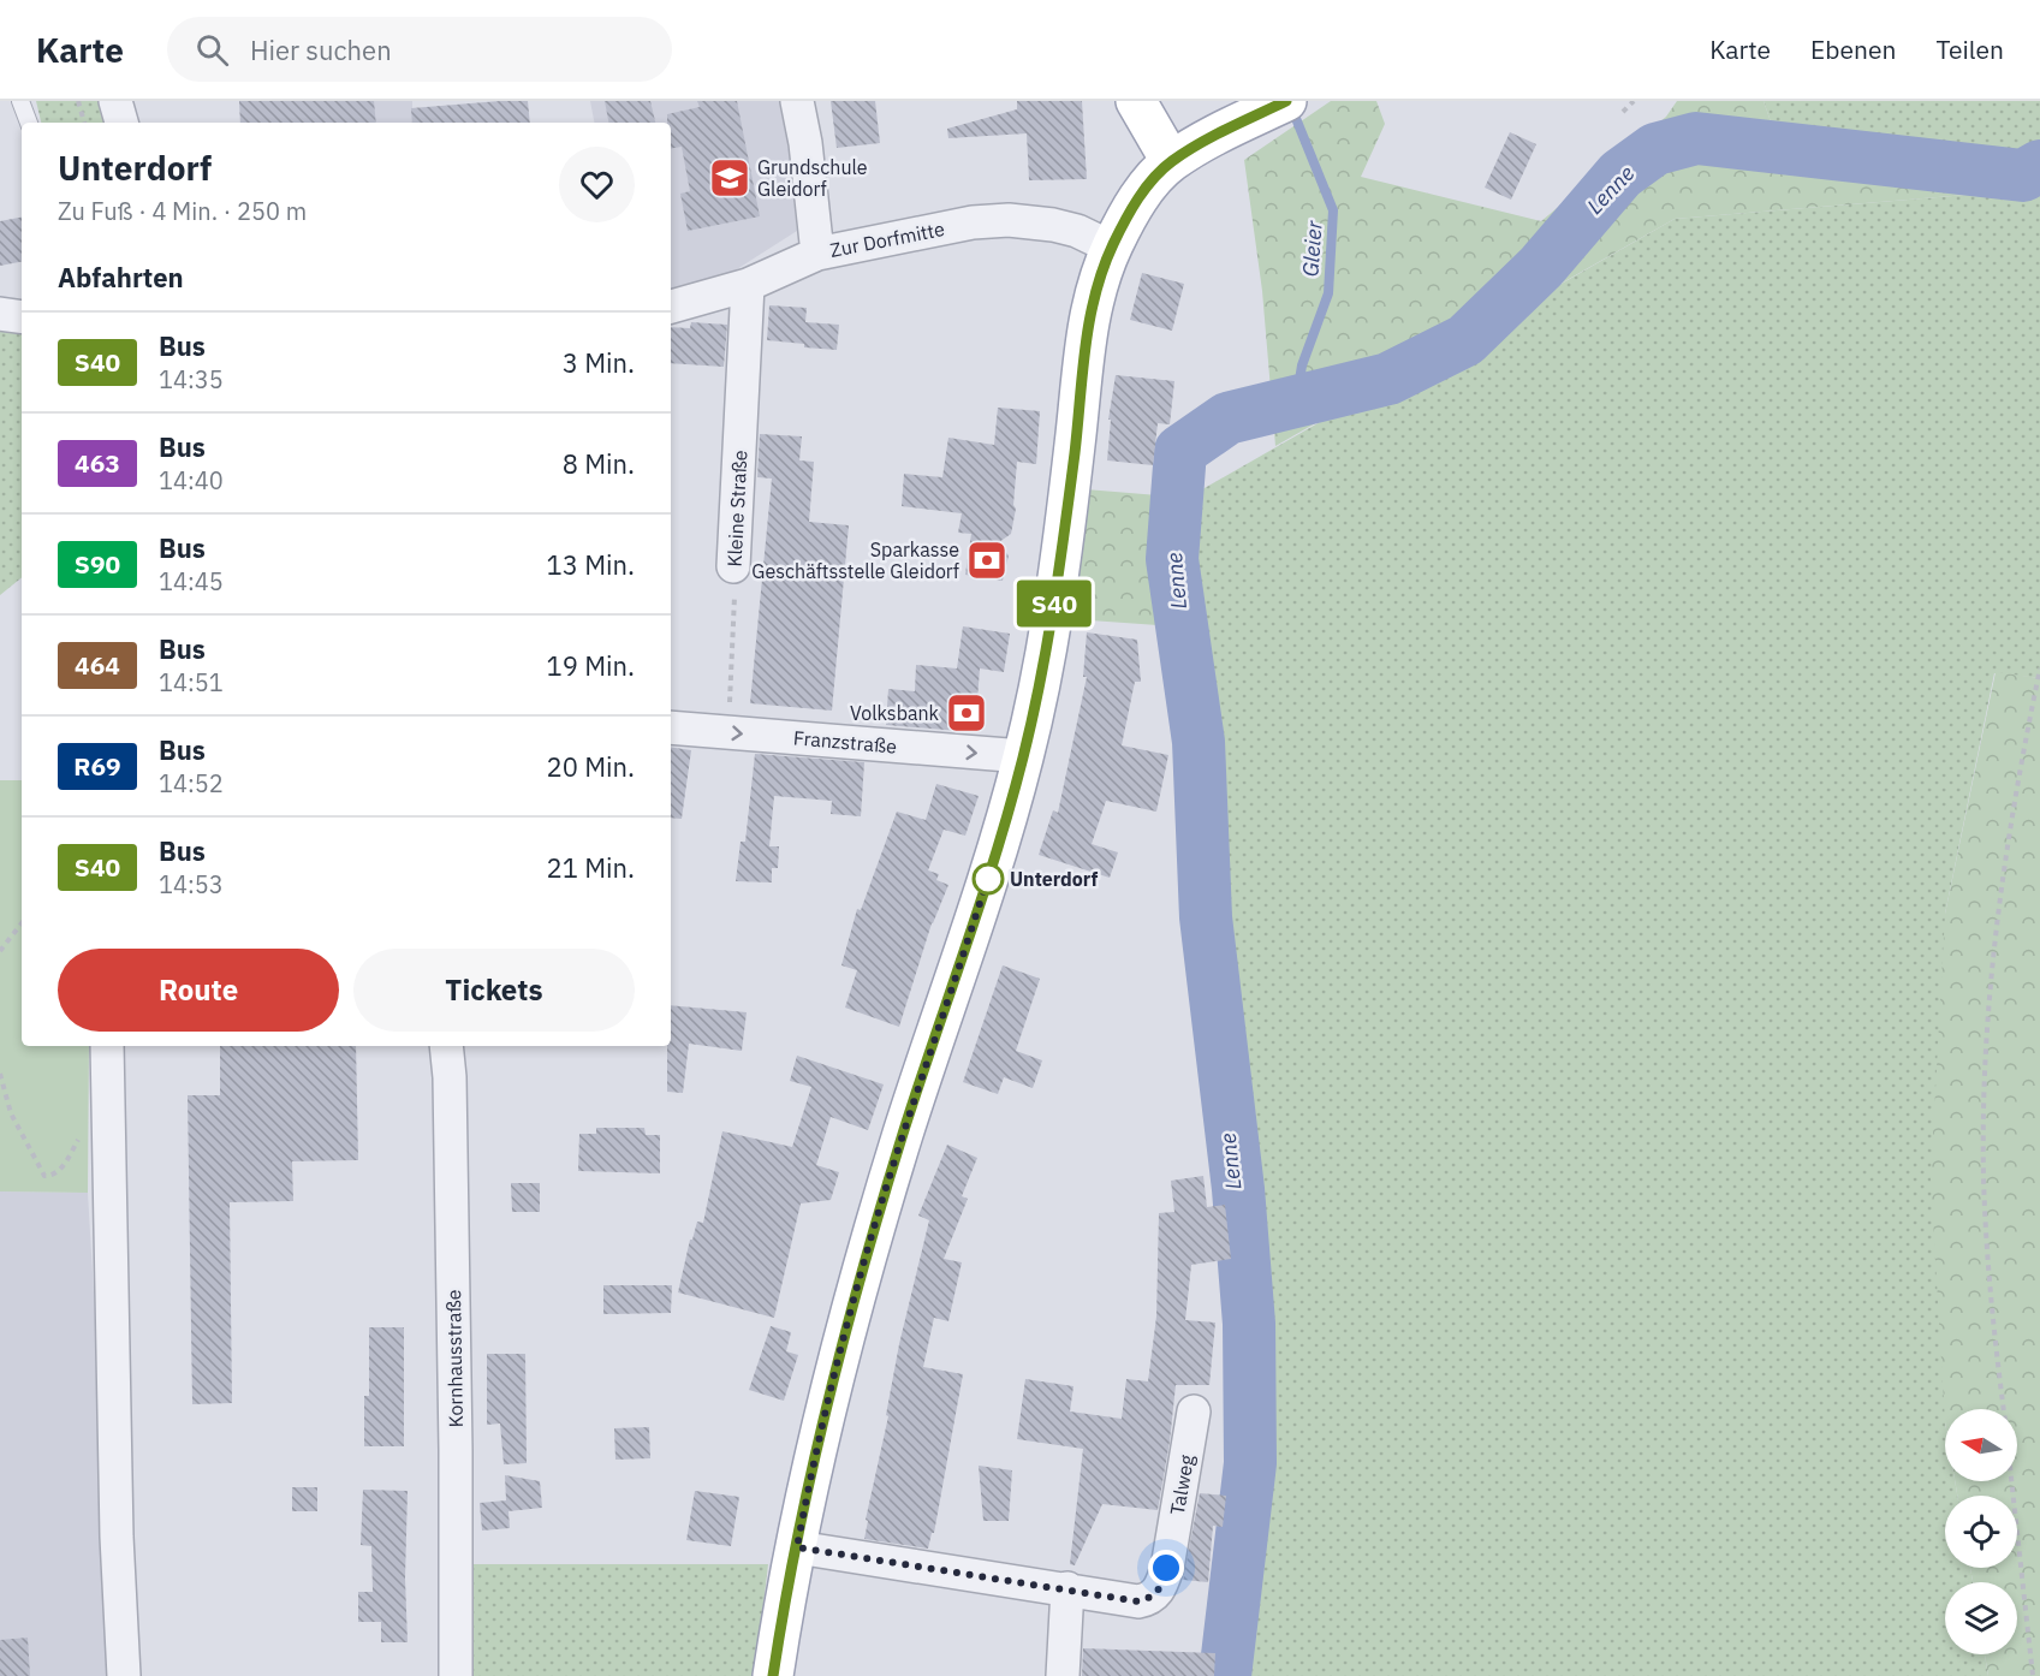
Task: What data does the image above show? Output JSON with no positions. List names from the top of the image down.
{
  "streets": {
    "street": [
      "Zur Dorfmitte",
      "Kleine Straße",
      "Franzstraße",
      "Kornhausstraße",
      "Talweg"
    ]
  },
  "crossings": [
    ["Zur Dorfmitte", "Kleine Straße"],
    ["Kleine Straße", "Franzstraße"]
  ],
  "one_way": ["Franzstraße"],
  "water": ["Lenne", "Gleier"],
  "places": {
    "school or university": ["Grundschule Gleidorf"],
    "bank": ["Sparkasse Geschäftsstelle Gleidorf", "Volksbank"],
    "other": ["Unterdorf"]
  },
  "lines": ["bus line S40"],
  "north": "left",
  "page": {
    "header": "Karte",
    "search": "Hier suchen",
    "nav": ["Karte", "Ebenen", "Teilen"],
    "on_map": "S40",
    "heading": [
      ["Unterdorf", "Zu Fuß · 4 Min. · 250 m"],
      "Abfahrten"
    ],
    "list": [
      {
        "mark": "S40",
        "name": "Bus",
        "note": "14:35",
        "value": "3 Min."
      },
      {
        "mark": "463",
        "name": "Bus",
        "note": "14:40",
        "value": "8 Min."
      },
      {
        "mark": "S90",
        "name": "Bus",
        "note": "14:45",
        "value": "13 Min."
      },
      {
        "mark": "464",
        "name": "Bus",
        "note": "14:51",
        "value": "19 Min."
      },
      {
        "mark": "R69",
        "name": "Bus",
        "note": "14:52",
        "value": "20 Min."
      },
      {
        "mark": "S40",
        "name": "Bus",
        "note": "14:53",
        "value": "21 Min."
      }
    ],
    "buttons": ["Route", "Tickets"]
  }
}
